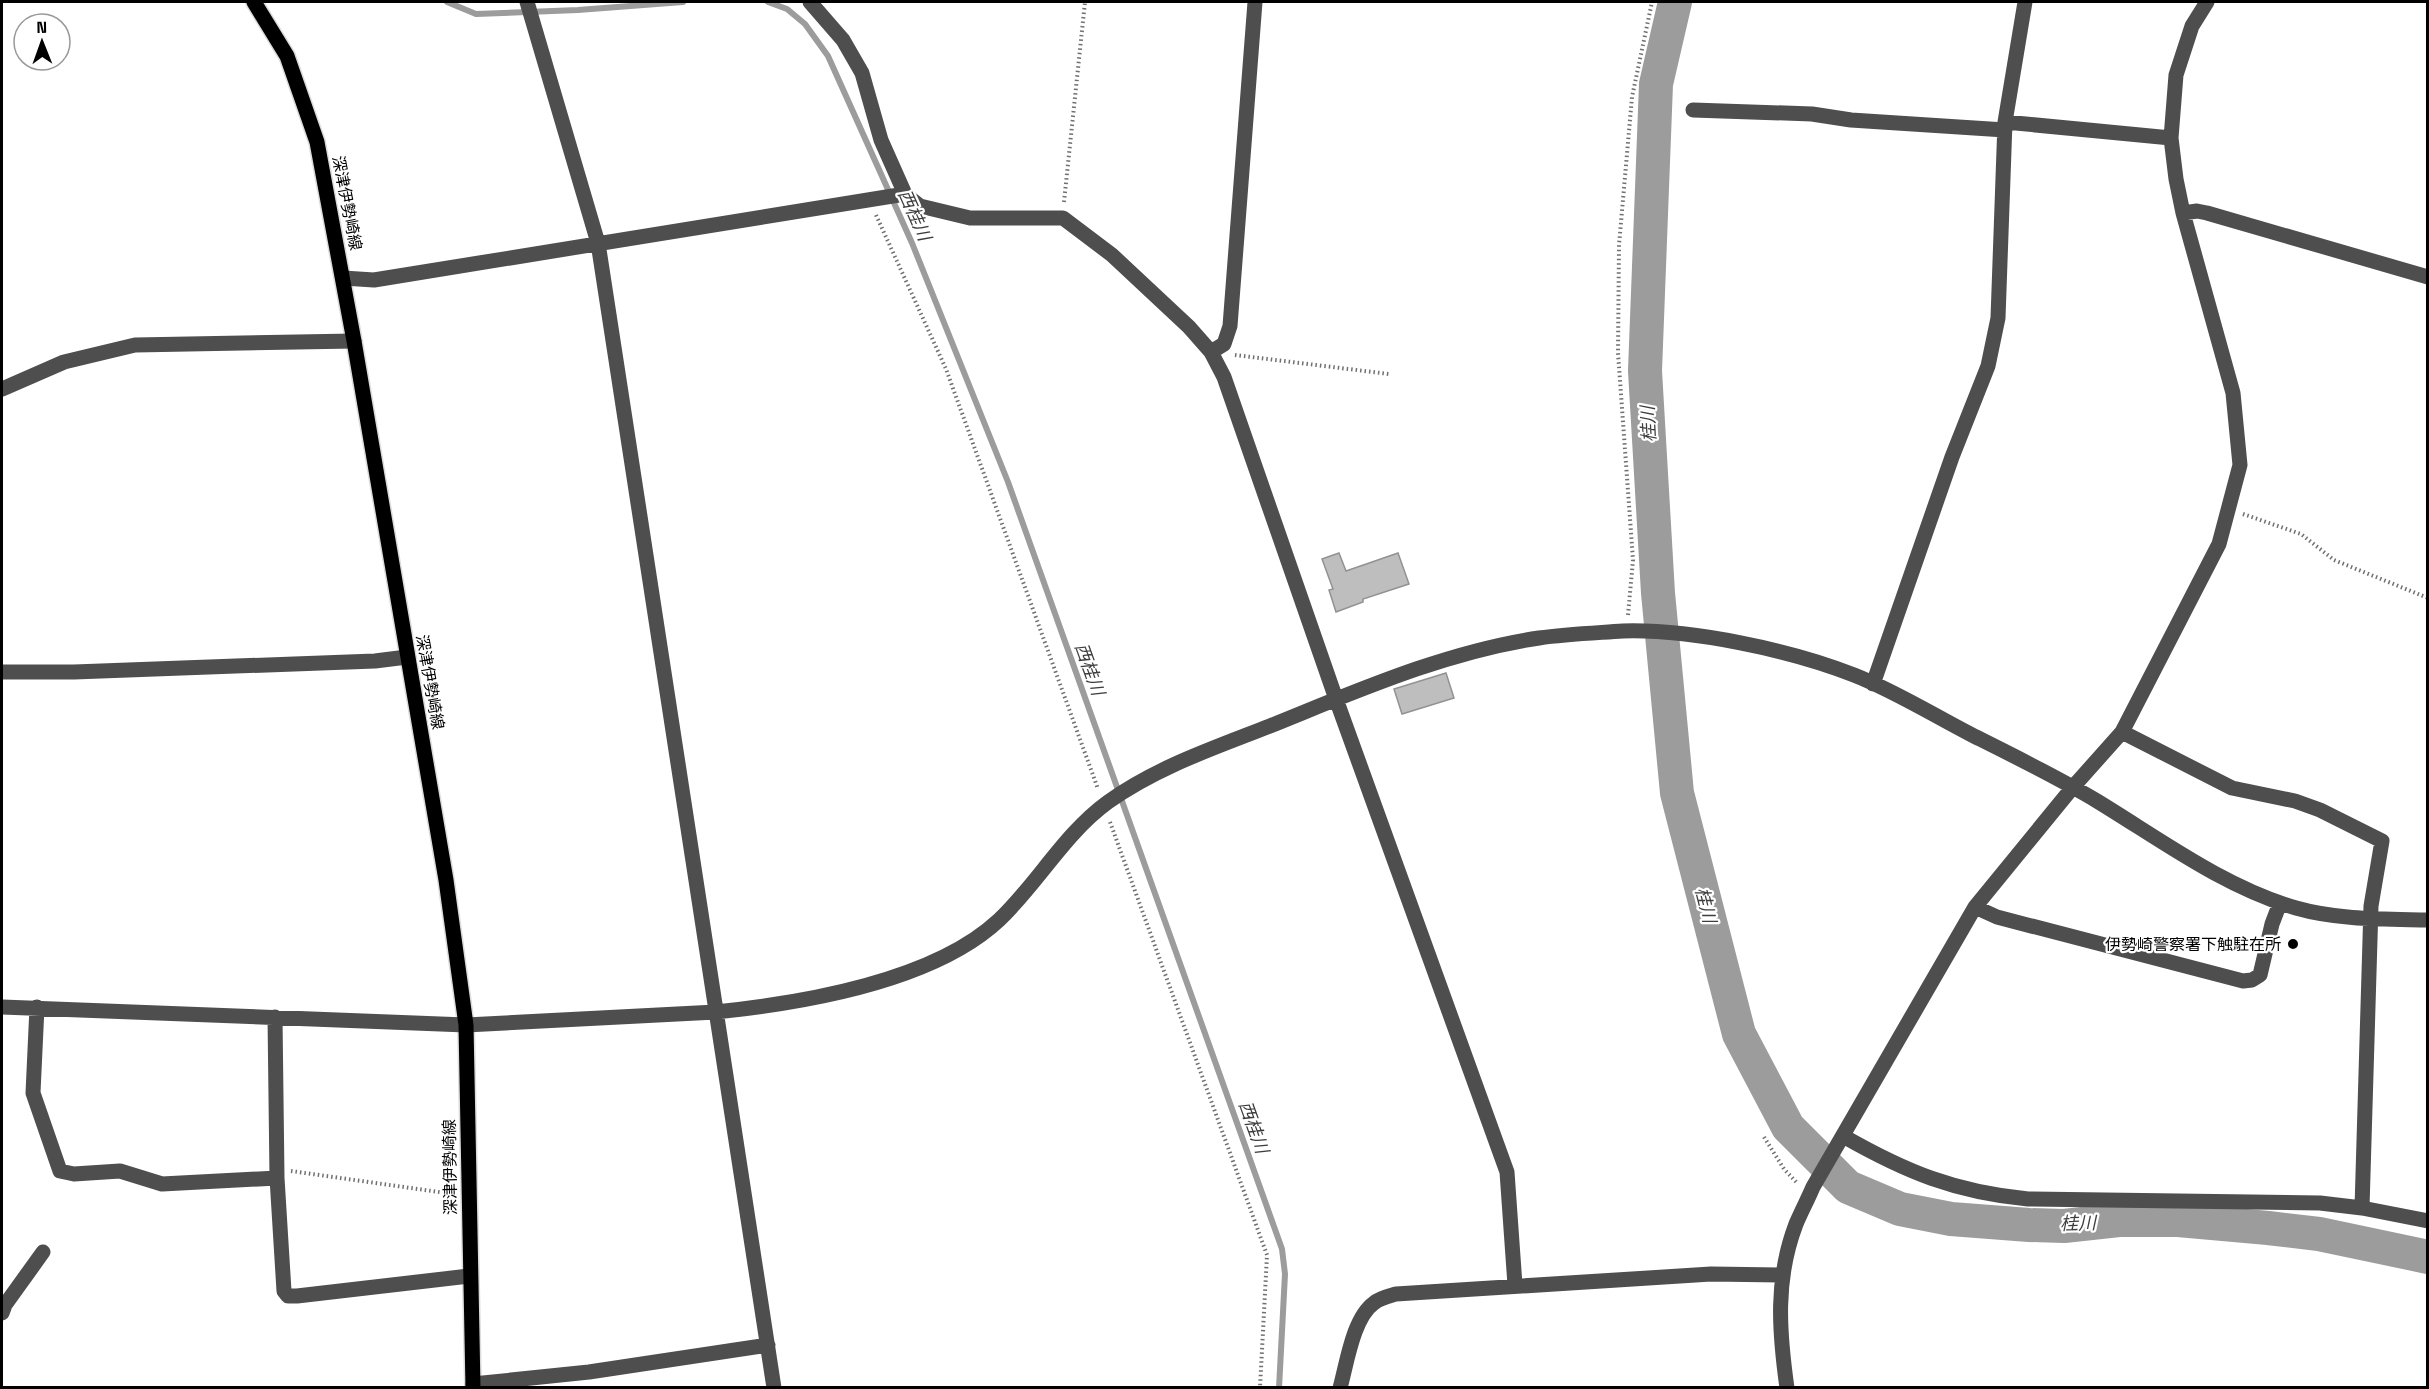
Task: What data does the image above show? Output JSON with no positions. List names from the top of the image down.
{
  "streets": {
    "main road": ["深津伊勢崎線"]
  },
  "water": ["西桂川", "桂川"],
  "places": ["伊勢崎警察署下触駐在所"],
  "north": "top"
}
